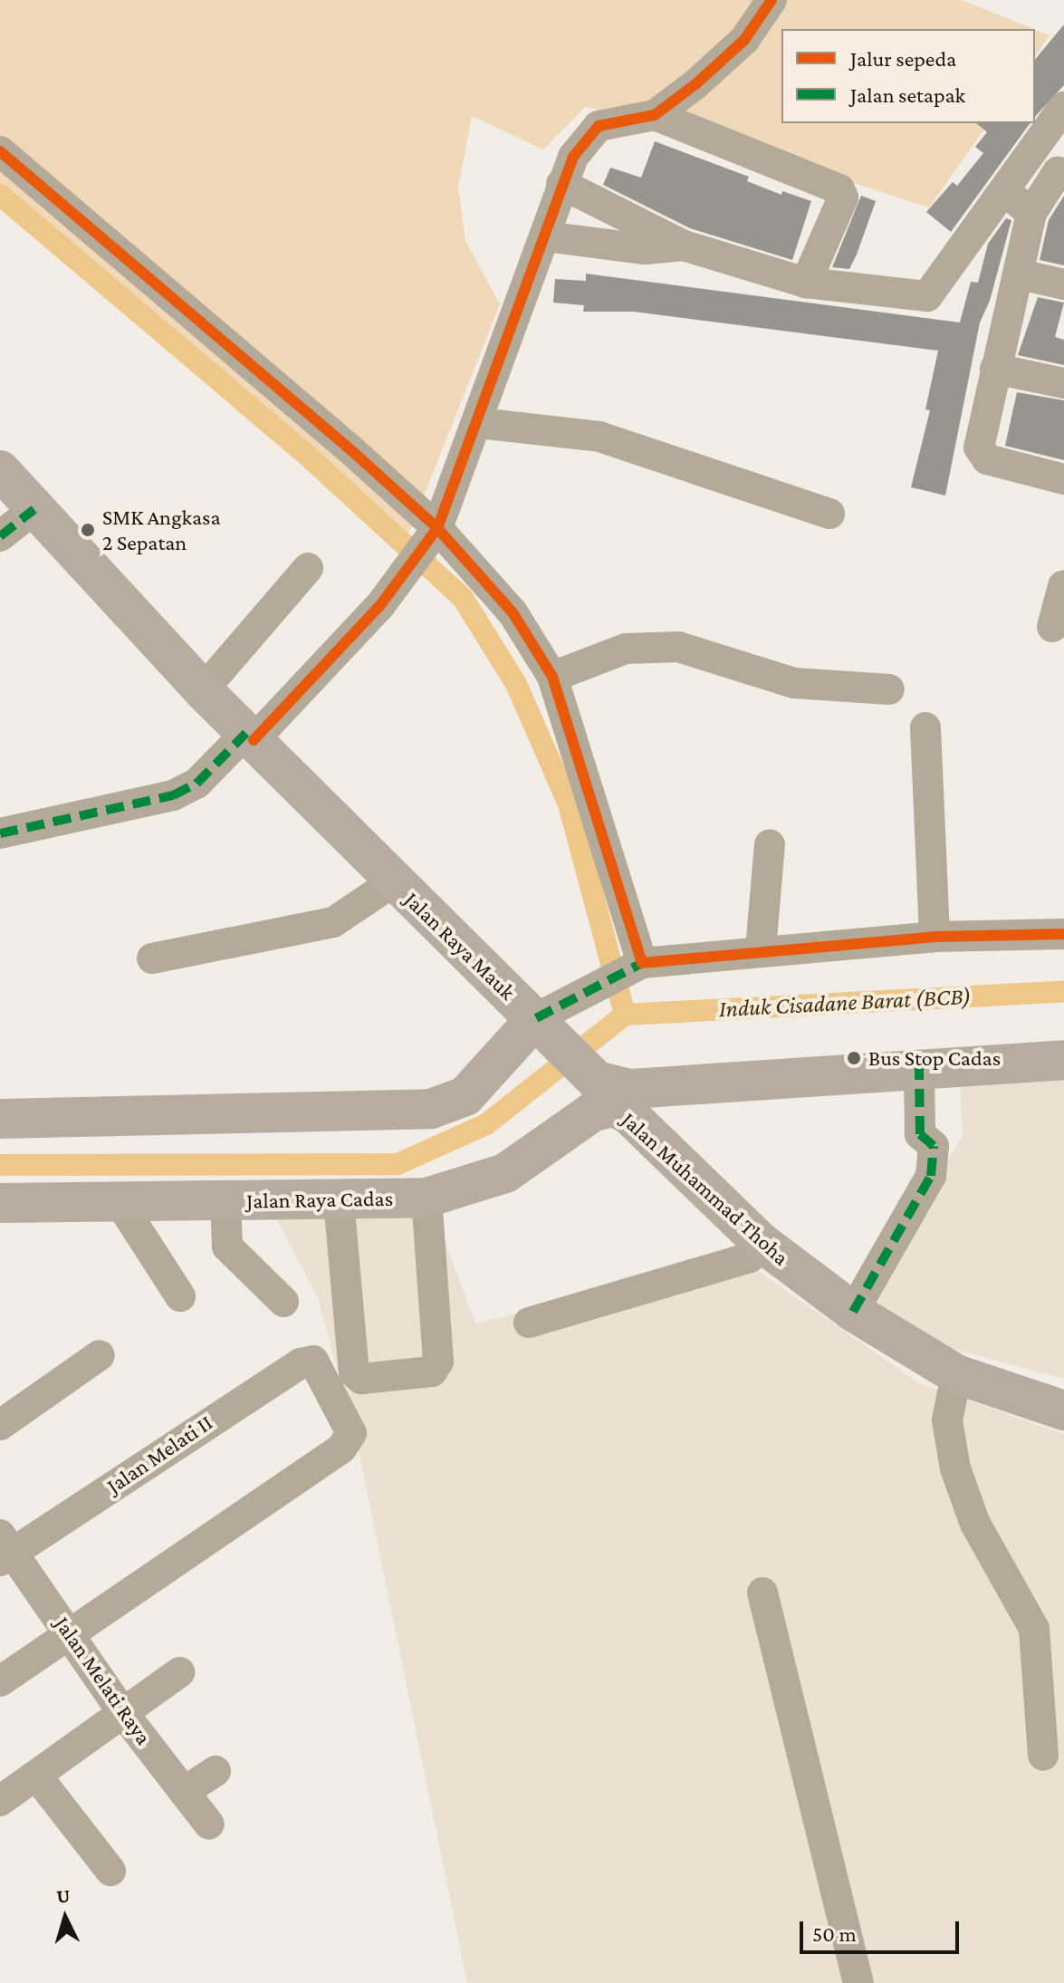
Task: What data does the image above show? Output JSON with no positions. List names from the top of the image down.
{
  "streets": {
    "main road": ["Jalan Raya Mauk", "Jalan Muhammad Thoha", "Jalan Raya Cadas"],
    "street": ["Jalan Melati II", "Jalan Melati Raya"]
  },
  "crossings": [
    ["Jalan Raya Mauk", "Jalan Muhammad Thoha"],
    ["Jalan Raya Mauk", "Jalan Raya Cadas"],
    ["Jalan Muhammad Thoha", "Jalan Raya Cadas"],
    ["Jalan Melati II", "Jalan Melati Raya"]
  ],
  "water": ["Induk Cisadane Barat (BCB)"],
  "places": ["SMK Angkasa 2 Sepatan", "Bus Stop Cadas"],
  "legend": ["Jalur sepeda", "Jalan setapak"],
  "scale_bar": "50 m",
  "north": "top"
}
